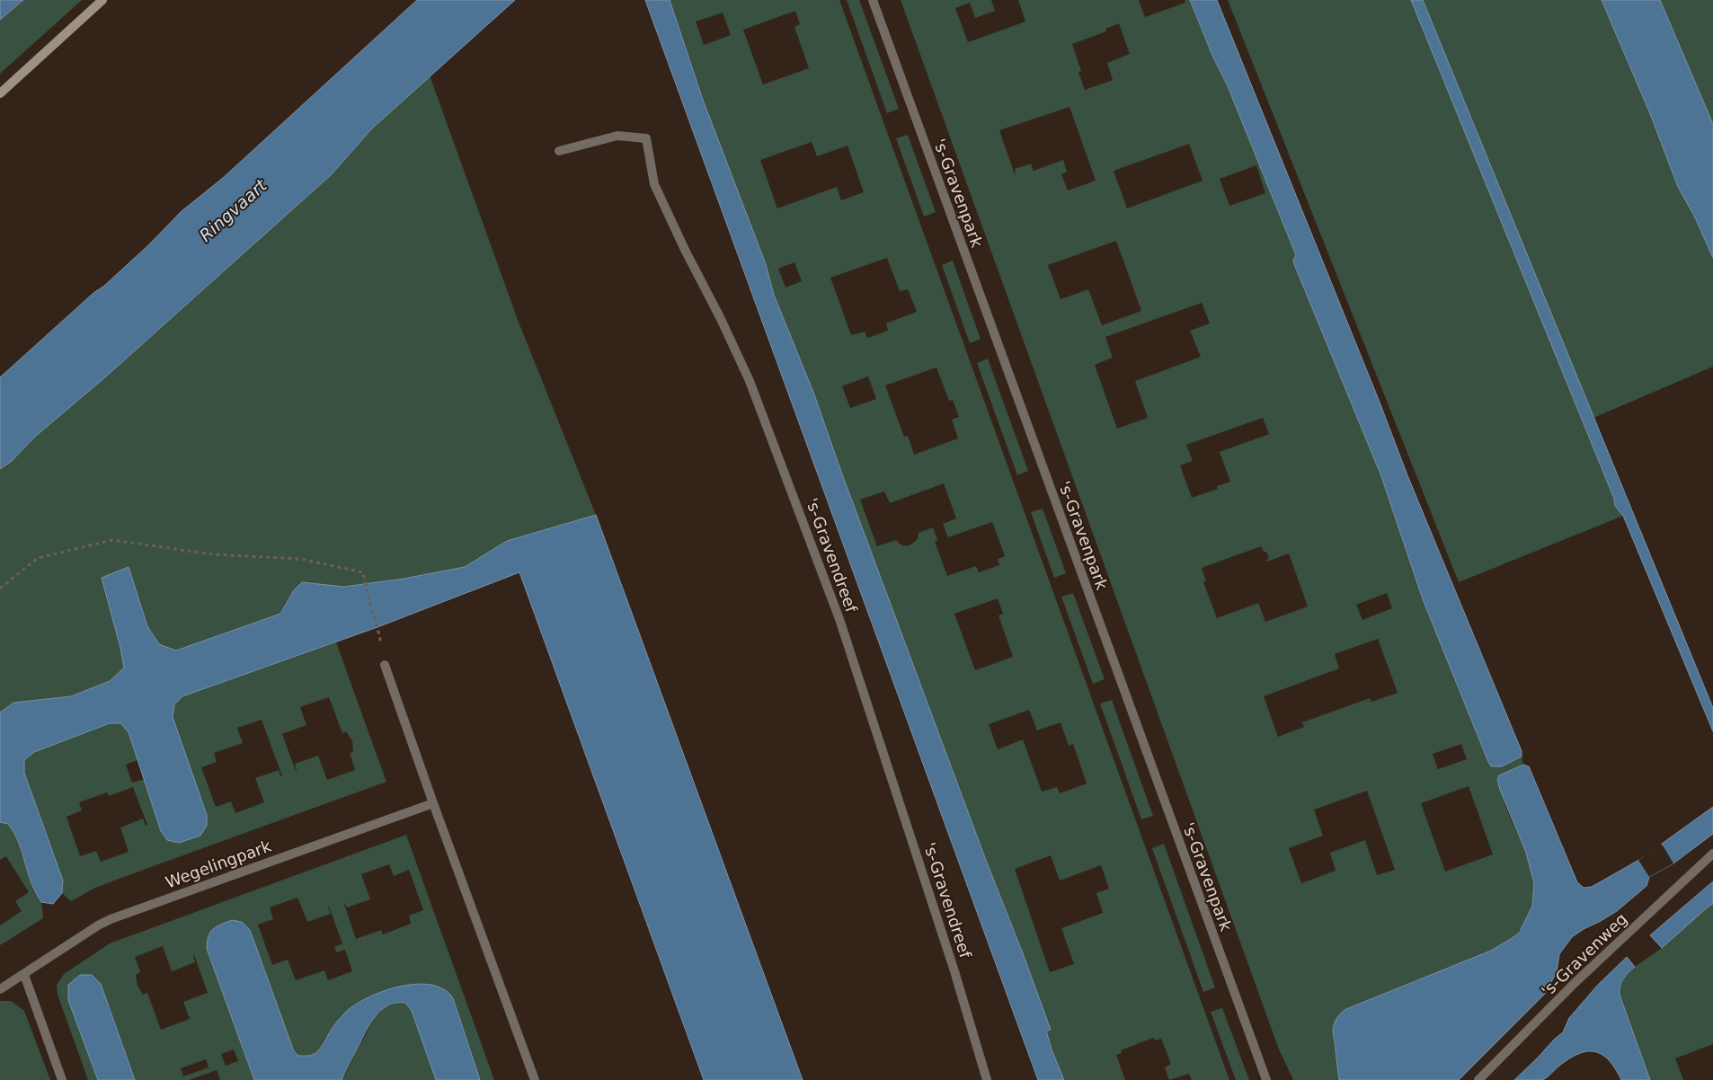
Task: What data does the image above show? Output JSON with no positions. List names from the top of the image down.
{
  "streets": {
    "street": [
      "'s-Gravenpark",
      "'s-Gravendreef",
      "Wegelingpark",
      "'s-Gravenweg"
    ]
  },
  "water": ["Ringvaart"]
}
